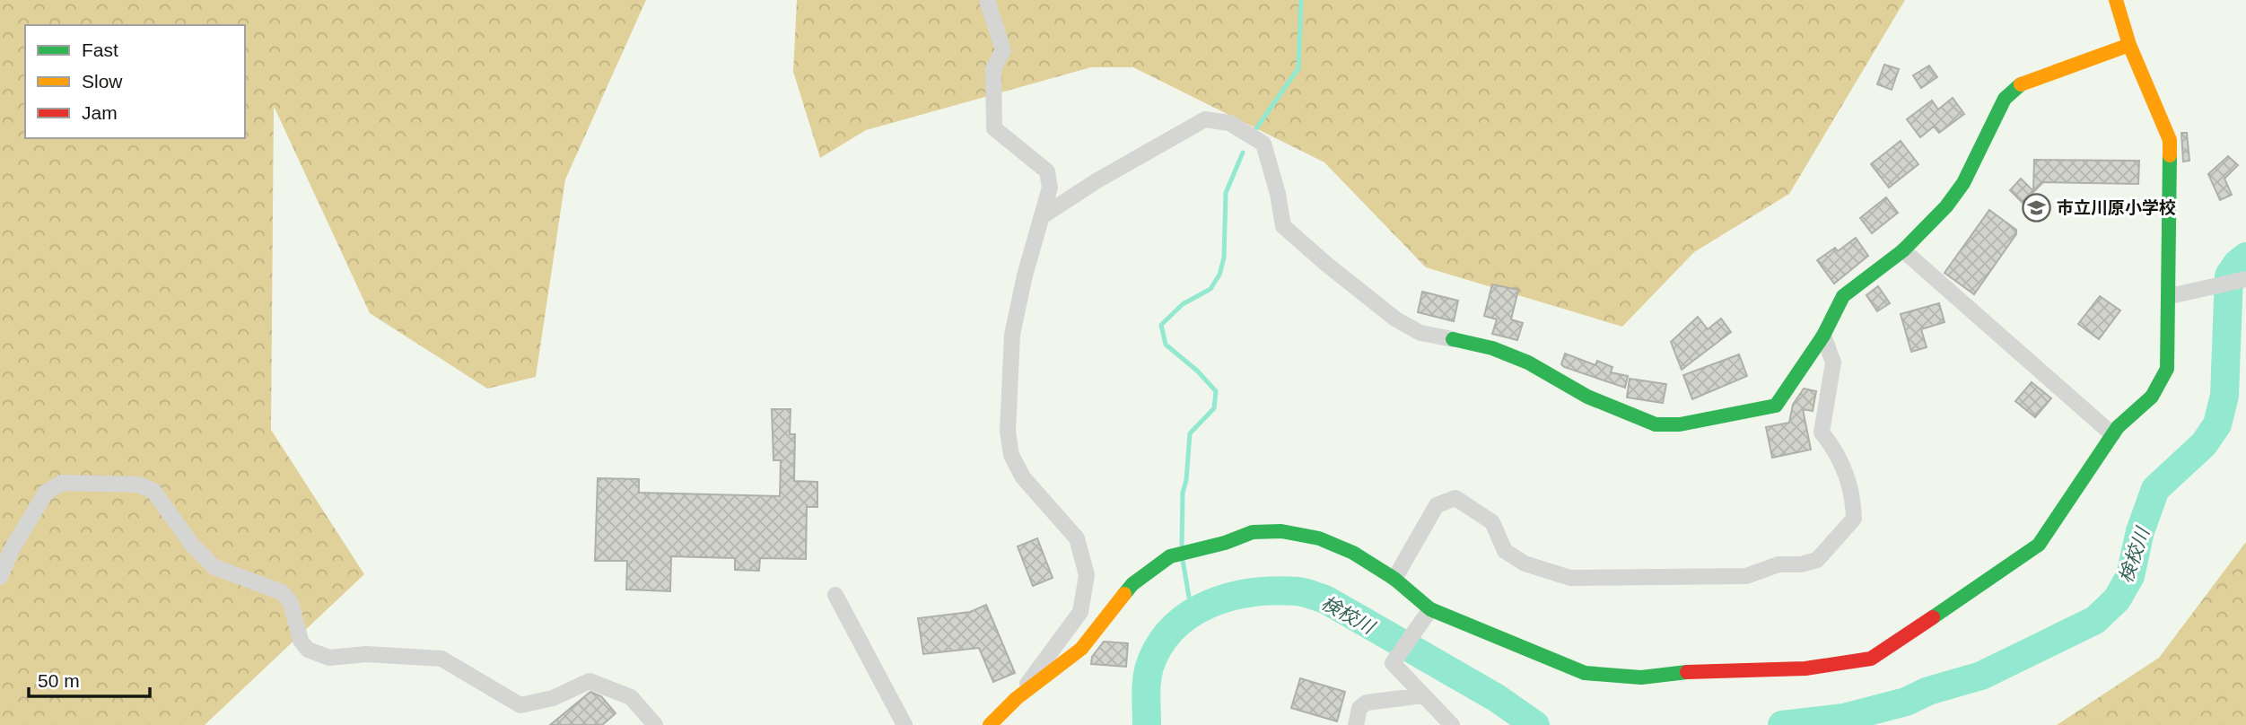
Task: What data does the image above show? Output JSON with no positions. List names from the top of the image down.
{
  "water": ["検校川"],
  "places": {
    "school or university": ["市立川原小学校"]
  },
  "legend": ["Fast", "Slow", "Jam"],
  "scale_bar": "50 m"
}
